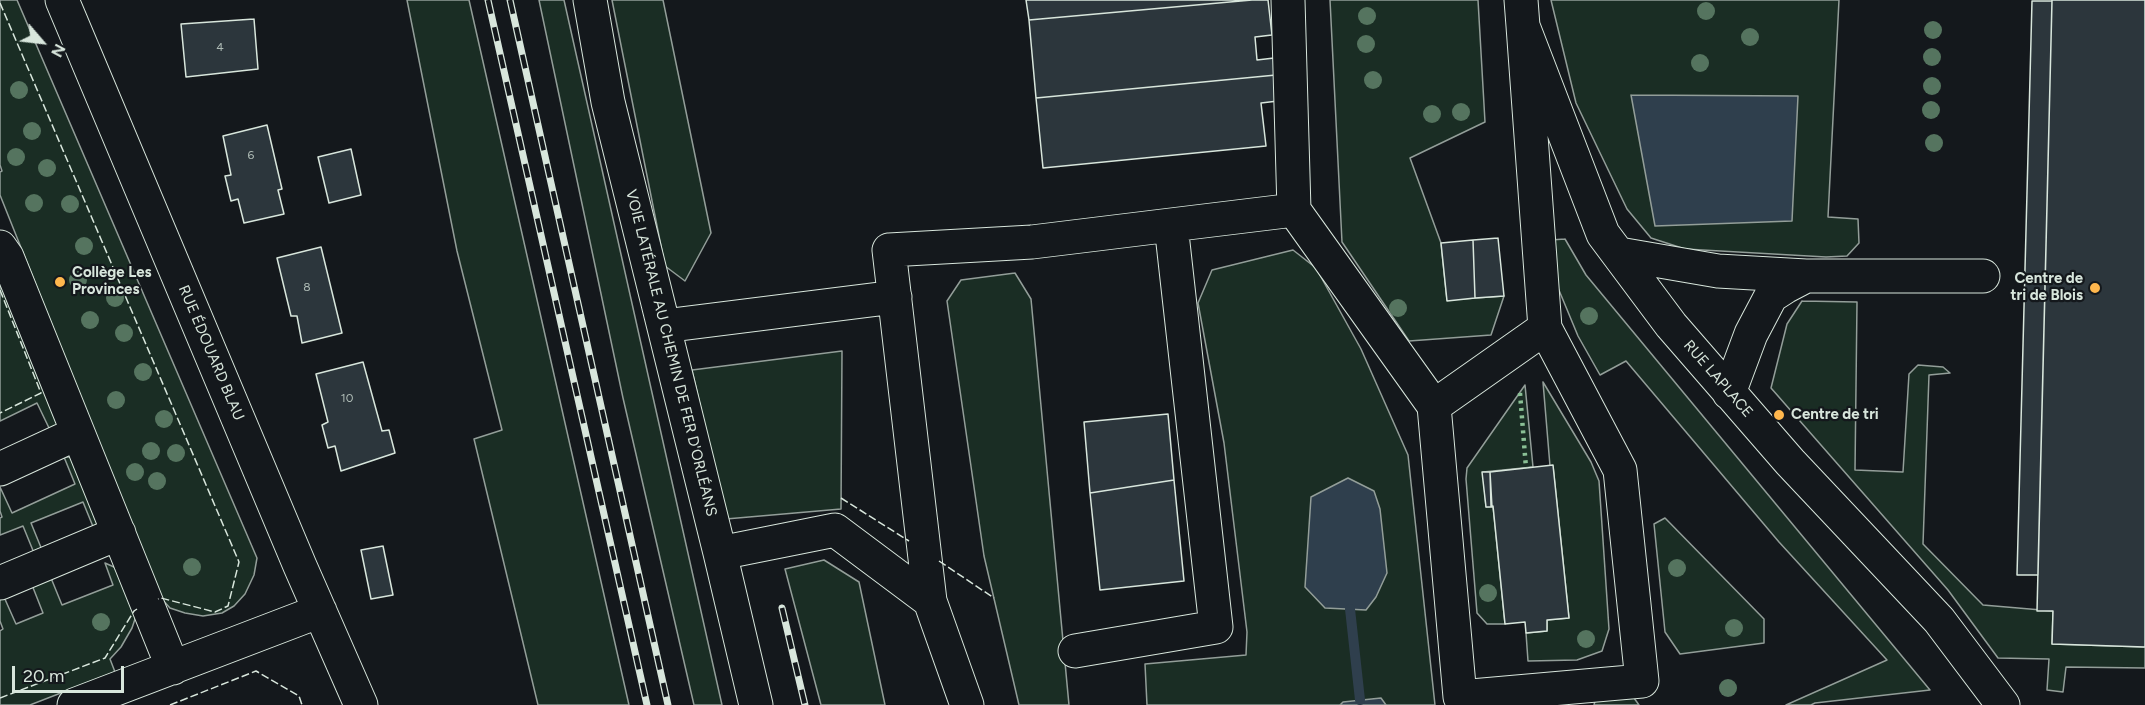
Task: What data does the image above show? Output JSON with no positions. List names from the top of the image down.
{
  "streets": {
    "street": ["RUE ÉDOUARD BLAU", "VOIE LATÉRALE AU CHEMIN DE FER D'ORLÉANS", "RUE LAPLACE"]
  },
  "places": ["Collège Les Provinces", "Centre de tri de Blois", "Centre de tri"],
  "house_numbers": [
    "4",
    "6",
    "8",
    "10"
  ],
  "scale_bar": "20 m",
  "north": "bottom right"
}
